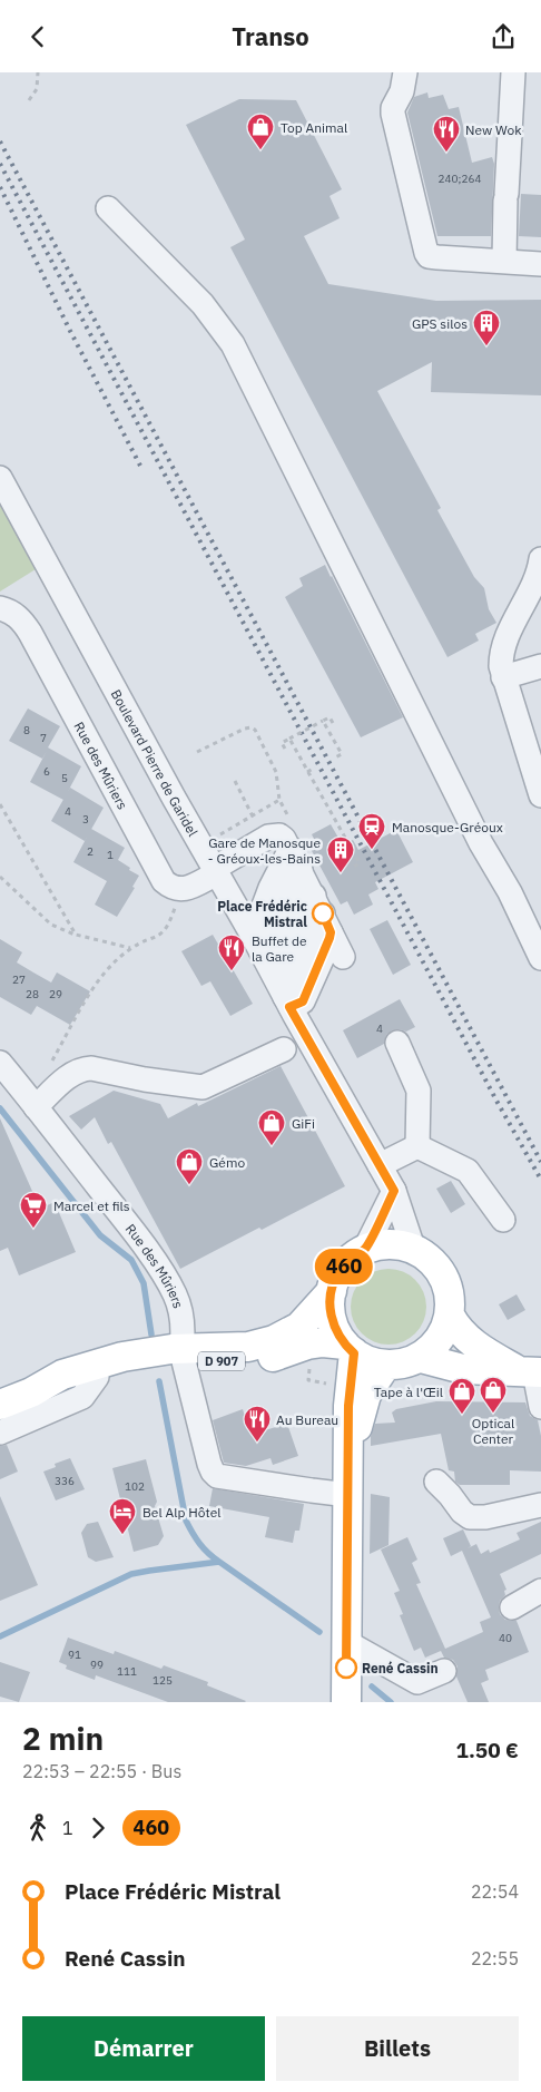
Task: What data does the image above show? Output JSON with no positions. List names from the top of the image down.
{
  "streets": {
    "main road": ["D 907"],
    "street": ["Boulevard Pierre de Garidel", "Rue des Mûriers"]
  },
  "crossings": [
    ["Boulevard Pierre de Garidel", "D 907"],
    ["Rue des Mûriers", "D 907"]
  ],
  "places": {
    "shop": [
      "Top Animal",
      "GiFi",
      "Gémo",
      "Optical Center",
      "Tape à l'Œil"
    ],
    "restaurant": ["New Wok", "Buffet de la Gare", "Au Bureau"],
    "building": ["GPS silos", "Gare de Manosque - Gréoux-les-Bains"],
    "station": ["Manosque-Gréoux"],
    "other": ["Place Frédéric Mistral", "René Cassin"],
    "supermarket": ["Marcel et fils"],
    "hotel": ["Bel Alp Hôtel"]
  },
  "lines": ["bus line 460"],
  "house_numbers": [
    "240;264",
    "8",
    "7",
    "6",
    "5",
    "4",
    "3",
    "2",
    "1",
    "27",
    "28",
    "29",
    "4",
    "336",
    "102",
    "40",
    "91",
    "99",
    "111",
    "125"
  ],
  "page": {
    "header": "Transo",
    "on_map": "460",
    "heading": ["2 min", "22:53 – 22:55 · Bus", "1.50 €"],
    "legs": ["1", "460"],
    "list": [
      {
        "name": "Place Frédéric Mistral",
        "value": "22:54"
      },
      {
        "name": "René Cassin",
        "value": "22:55"
      }
    ],
    "buttons": ["Démarrer", "Billets"]
  }
}
